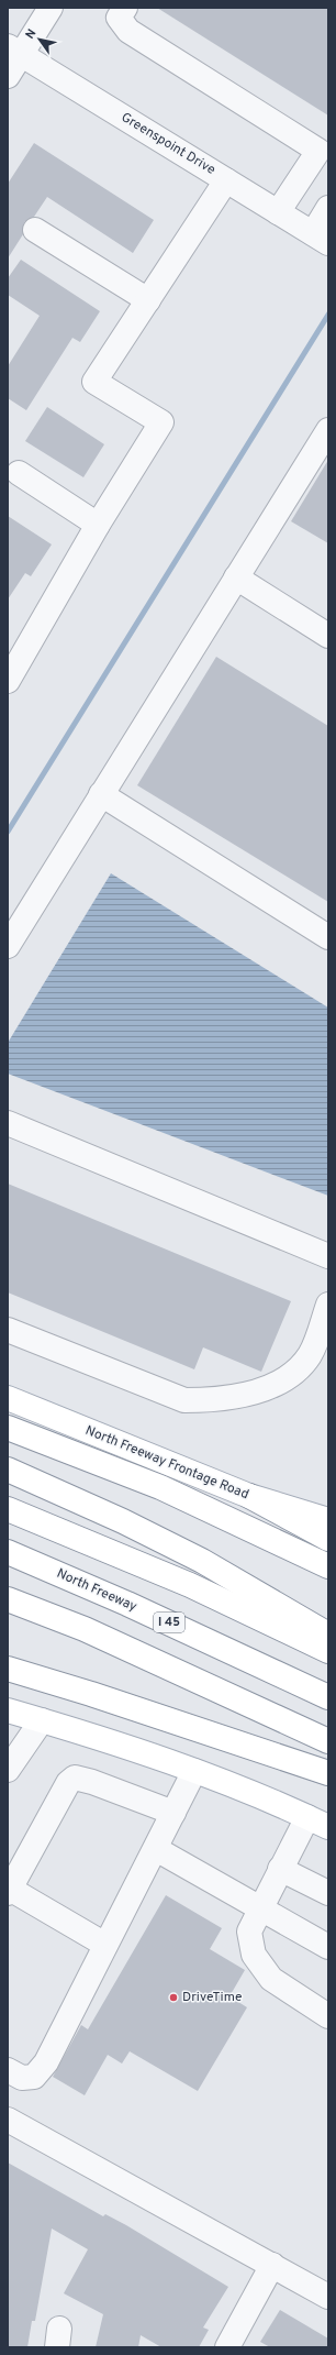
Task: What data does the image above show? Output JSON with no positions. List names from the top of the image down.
{
  "streets": {
    "main road": ["North Freeway Frontage Road", "North Freeway", "I 45"],
    "street": ["Greenspoint Drive"]
  },
  "places": ["DriveTime"],
  "north": "top left"
}
